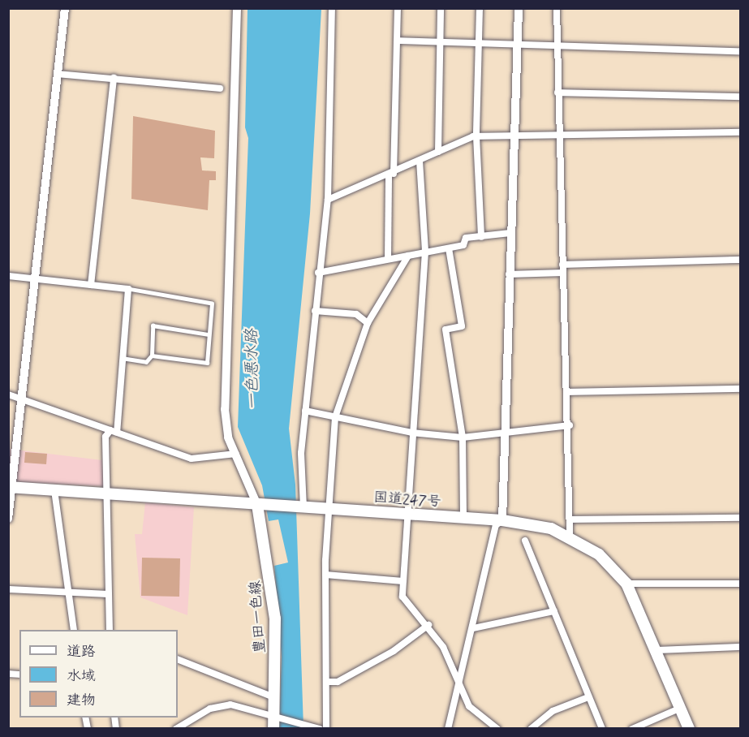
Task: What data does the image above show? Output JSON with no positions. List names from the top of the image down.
{
  "streets": {
    "main road": ["国道247号", "豊田一色線"]
  },
  "crossings": [
    ["国道247号", "豊田一色線"]
  ],
  "water": ["一色悪水路"],
  "legend": ["道路", "水域", "建物"]
}
